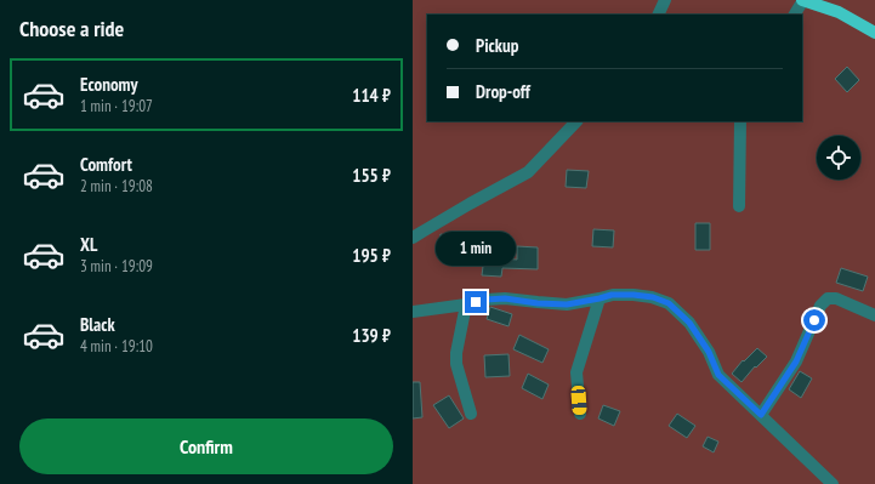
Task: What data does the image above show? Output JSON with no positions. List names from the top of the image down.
{
  "page": {
    "heading": "Choose a ride",
    "banner": ["Pickup", "Drop-off"],
    "list": [
      {
        "name": "Economy",
        "note": "1 min · 19:07",
        "value": "114 ₽"
      },
      {
        "name": "Comfort",
        "note": "2 min · 19:08",
        "value": "155 ₽"
      },
      {
        "name": "XL",
        "note": "3 min · 19:09",
        "value": "195 ₽"
      },
      {
        "name": "Black",
        "note": "4 min · 19:10",
        "value": "139 ₽"
      }
    ],
    "bubble": "1 min",
    "buttons": "Confirm"
  }
}
